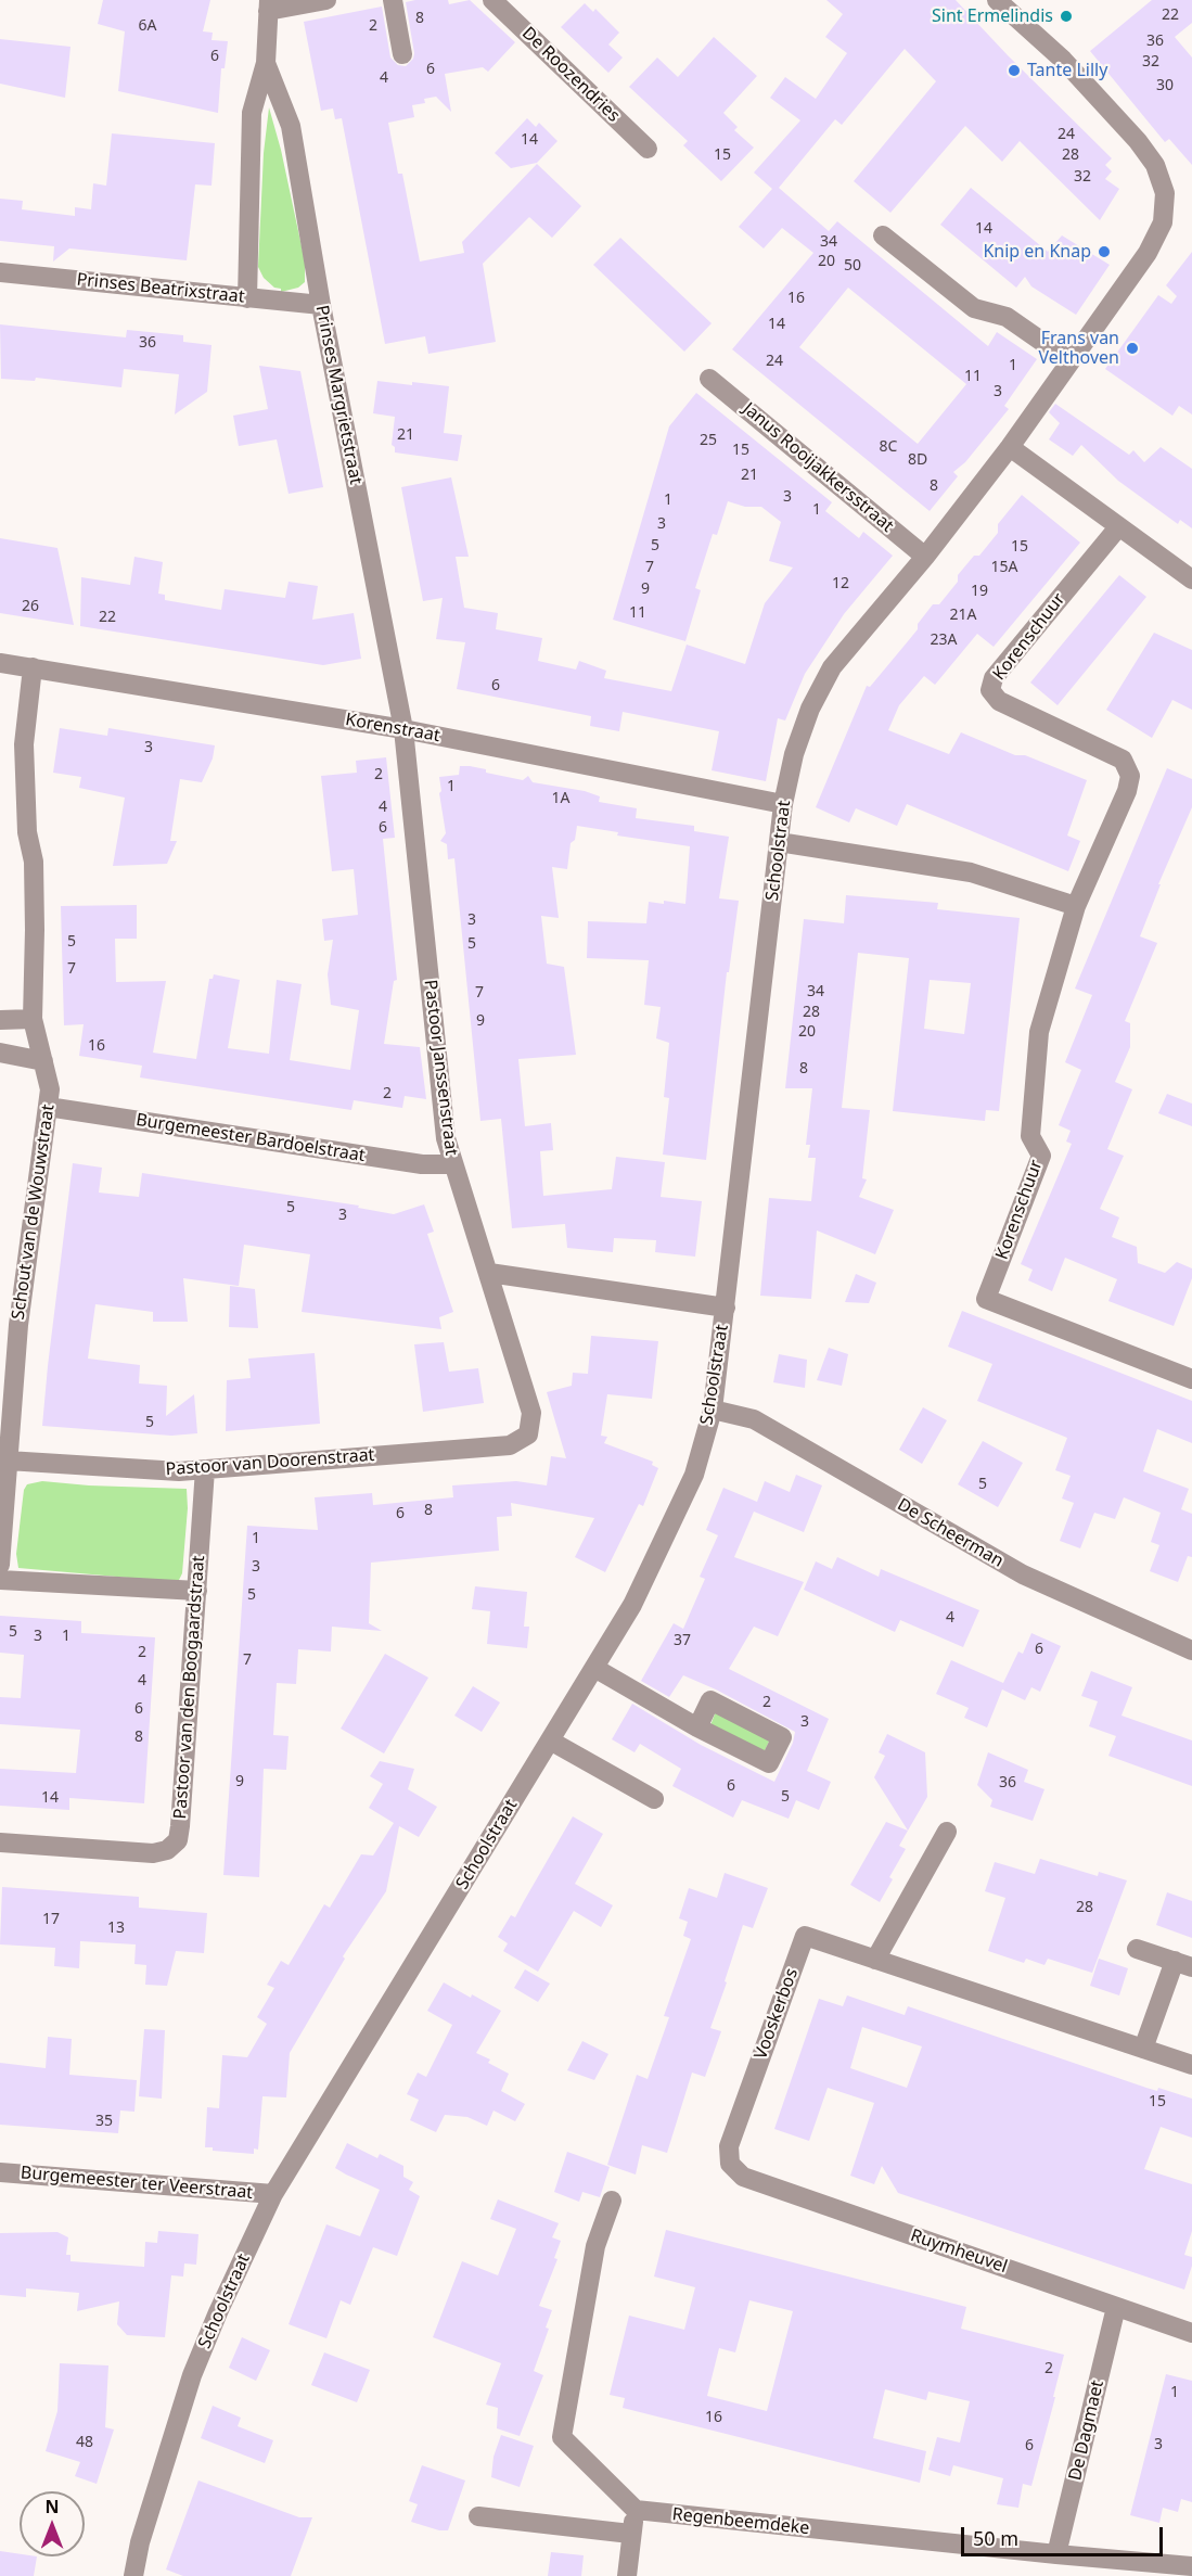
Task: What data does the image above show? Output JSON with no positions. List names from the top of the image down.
{
  "streets": {
    "street": [
      "De Roozendries",
      "Prinses Beatrixstraat",
      "Prinses Margrietstraat",
      "Janus Rooijakkersstraat",
      "Korenschuur",
      "Korenstraat",
      "Schoolstraat",
      "Pastoor Janssenstraat",
      "Burgemeester Bardoelstraat",
      "Schout van de Wouwstraat",
      "Pastoor van Doorenstraat",
      "De Scheerman",
      "Pastoor van den Boogaardstraat",
      "Vooskerbos",
      "Burgemeester ter Veerstraat",
      "Ruymheuvel",
      "De Dagmaet",
      "Regenbeemdeke"
    ]
  },
  "crossings": [
    ["Prinses Beatrixstraat", "Prinses Margrietstraat"],
    ["Prinses Margrietstraat", "Korenstraat"],
    ["Prinses Margrietstraat", "Pastoor Janssenstraat"],
    ["Janus Rooijakkersstraat", "Schoolstraat"],
    ["Korenstraat", "Schoolstraat"],
    ["Korenstraat", "Pastoor Janssenstraat"],
    ["Korenstraat", "Schout van de Wouwstraat"],
    ["Schoolstraat", "De Scheerman"],
    ["Schoolstraat", "Burgemeester ter Veerstraat"],
    ["Pastoor Janssenstraat", "Burgemeester Bardoelstraat"],
    ["Pastoor Janssenstraat", "Pastoor van Doorenstraat"],
    ["Burgemeester Bardoelstraat", "Schout van de Wouwstraat"],
    ["Schout van de Wouwstraat", "Pastoor van Doorenstraat"],
    ["Pastoor van Doorenstraat", "Pastoor van den Boogaardstraat"],
    ["Vooskerbos", "Ruymheuvel"],
    ["Ruymheuvel", "De Dagmaet"],
    ["De Dagmaet", "Regenbeemdeke"]
  ],
  "places": [
    "Sint Ermelindis",
    "Tante Lilly",
    "Knip en Knap",
    "Frans van Velthoven"
  ],
  "house_numbers": [
    "22",
    "8",
    "6A",
    "2",
    "36",
    "6",
    "32",
    "6",
    "4",
    "30",
    "24",
    "14",
    "15",
    "28",
    "32",
    "14",
    "34",
    "20",
    "50",
    "16",
    "14",
    "36",
    "24",
    "1",
    "11",
    "3",
    "21",
    "25",
    "8C",
    "15",
    "8D",
    "21",
    "8",
    "3",
    "1",
    "1",
    "3",
    "5",
    "15",
    "7",
    "15A",
    "12",
    "9",
    "19",
    "26",
    "11",
    "21A",
    "22",
    "23A",
    "6",
    "3",
    "2",
    "1",
    "1A",
    "4",
    "6",
    "3",
    "5",
    "5",
    "7",
    "34",
    "7",
    "28",
    "9",
    "20",
    "16",
    "8",
    "2",
    "5",
    "3",
    "5",
    "5",
    "8",
    "6",
    "1",
    "3",
    "5",
    "4",
    "5",
    "3",
    "1",
    "37",
    "6",
    "2",
    "7",
    "4",
    "2",
    "6",
    "3",
    "8",
    "9",
    "36",
    "6",
    "5",
    "14",
    "28",
    "17",
    "13",
    "15",
    "35",
    "2",
    "1",
    "16",
    "48",
    "3",
    "6"
  ],
  "scale_bar": "50 m",
  "north": "top"
}
